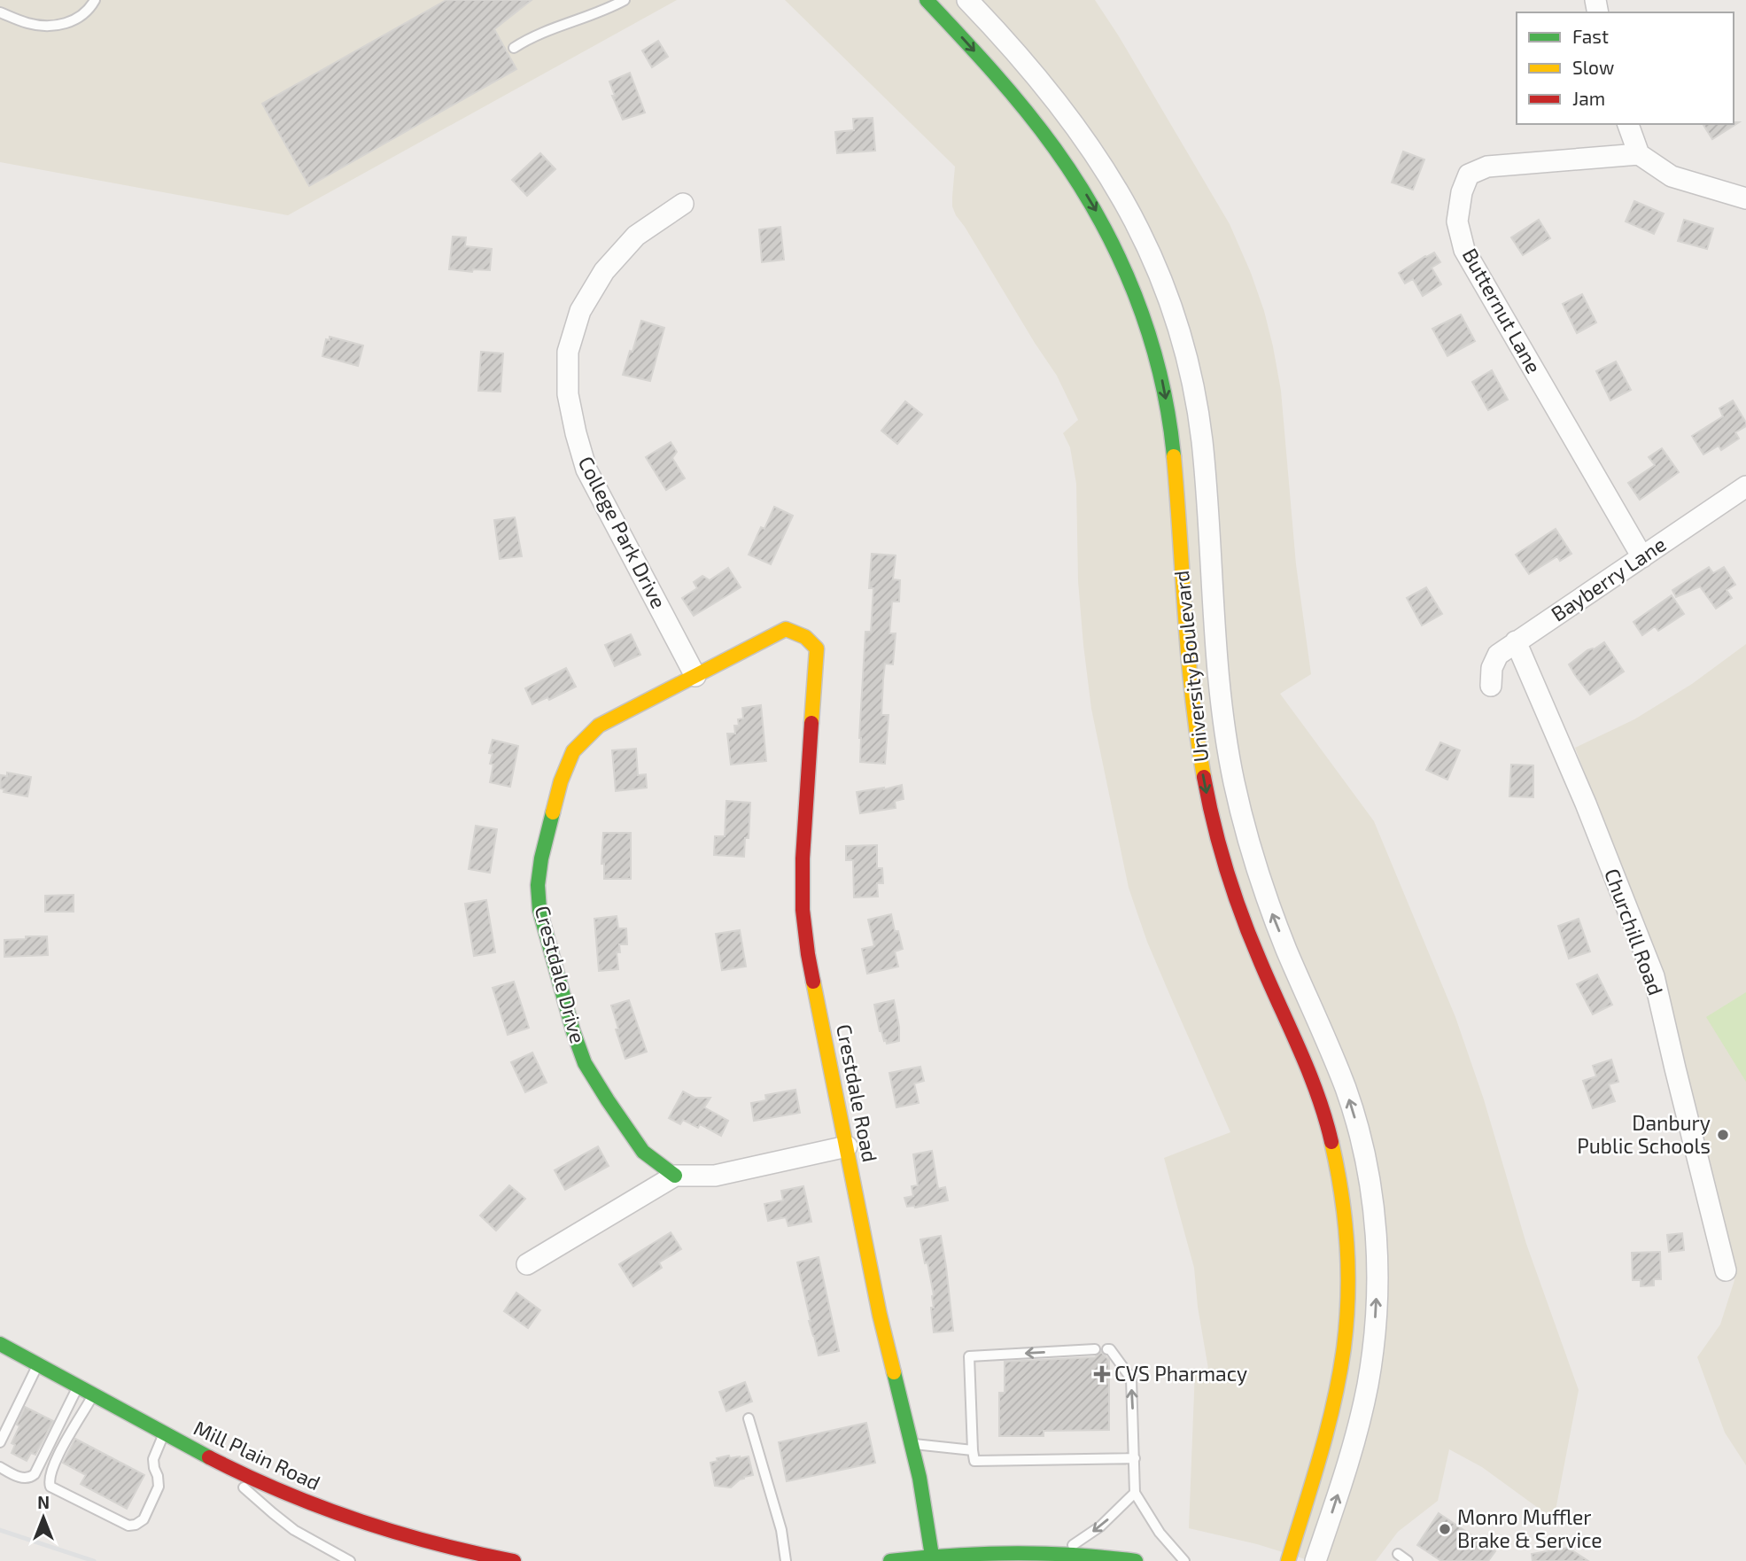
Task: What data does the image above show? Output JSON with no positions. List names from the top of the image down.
{
  "streets": {
    "street": [
      "Butternut Lane",
      "College Park Drive",
      "Bayberry Lane",
      "University Boulevard",
      "Churchill Road",
      "Crestdale Drive",
      "Crestdale Road",
      "Mill Plain Road"
    ]
  },
  "crossings": [
    ["Butternut Lane", "Bayberry Lane"],
    ["College Park Drive", "Crestdale Drive"],
    ["Bayberry Lane", "Churchill Road"],
    ["Crestdale Drive", "Crestdale Road"]
  ],
  "places": {
    "other": ["Danbury Public Schools", "Monro Muffler Brake & Service"],
    "health": ["CVS Pharmacy"]
  },
  "legend": ["Fast", "Slow", "Jam"],
  "north": "top"
}
